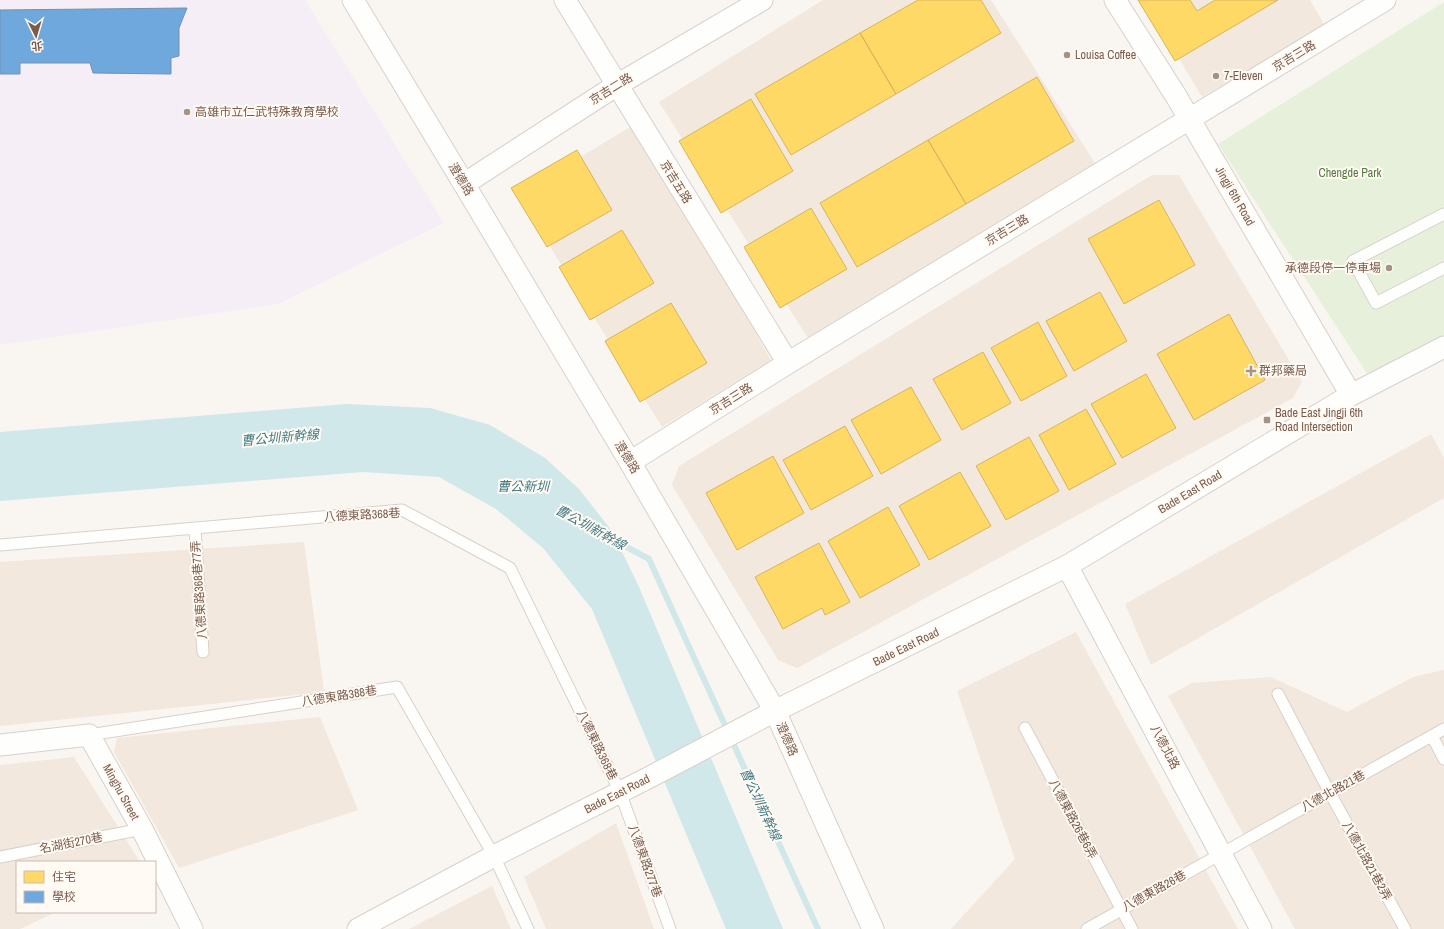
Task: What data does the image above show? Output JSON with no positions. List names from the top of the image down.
{
  "streets": {
    "street": [
      "京吉三路",
      "京吉二路",
      "澄德路",
      "京吉五路",
      "Jingji 6th Road",
      "Bade East Road",
      "八德北路",
      "Minghu Street"
    ],
    "lane": [
      "八德東路368巷",
      "八德東路368巷77弄",
      "八德東路388巷",
      "八德北路21巷",
      "八德東路26巷6弄",
      "名湖街270巷",
      "八德東路277巷",
      "八德北路21巷2弄",
      "八德東路26巷"
    ]
  },
  "crossings": [
    ["京吉三路", "澄德路"],
    ["京吉三路", "京吉五路"],
    ["京吉三路", "Jingji 6th Road"],
    ["京吉二路", "澄德路"],
    ["京吉二路", "京吉五路"],
    ["澄德路", "Bade East Road"],
    ["Jingji 6th Road", "Bade East Road"],
    ["Bade East Road", "八德東路368巷"],
    ["Bade East Road", "八德東路388巷"],
    ["Bade East Road", "八德北路"],
    ["Bade East Road", "八德東路277巷"],
    ["八德東路368巷", "八德東路368巷77弄"],
    ["八德東路368巷", "八德東路277巷"],
    ["八德東路388巷", "Minghu Street"],
    ["八德北路", "八德北路21巷"],
    ["八德北路", "八德東路26巷"],
    ["八德北路21巷", "八德北路21巷2弄"],
    ["八德北路21巷", "八德東路26巷"],
    ["Minghu Street", "名湖街270巷"],
    ["八德東路26巷6弄", "八德東路26巷"]
  ],
  "water": ["曹公圳新幹線", "曹公新圳"],
  "parks": ["Chengde Park"],
  "places": {
    "other": [
      "Louisa Coffee",
      "7-Eleven",
      "高雄市立仁武特殊教育學校",
      "承德段停一停車場"
    ],
    "health": ["群邦藥局"],
    "transit": ["Bade East Jingji 6th Road Intersection"]
  },
  "legend": ["住宅", "學校"],
  "north": "bottom"
}
